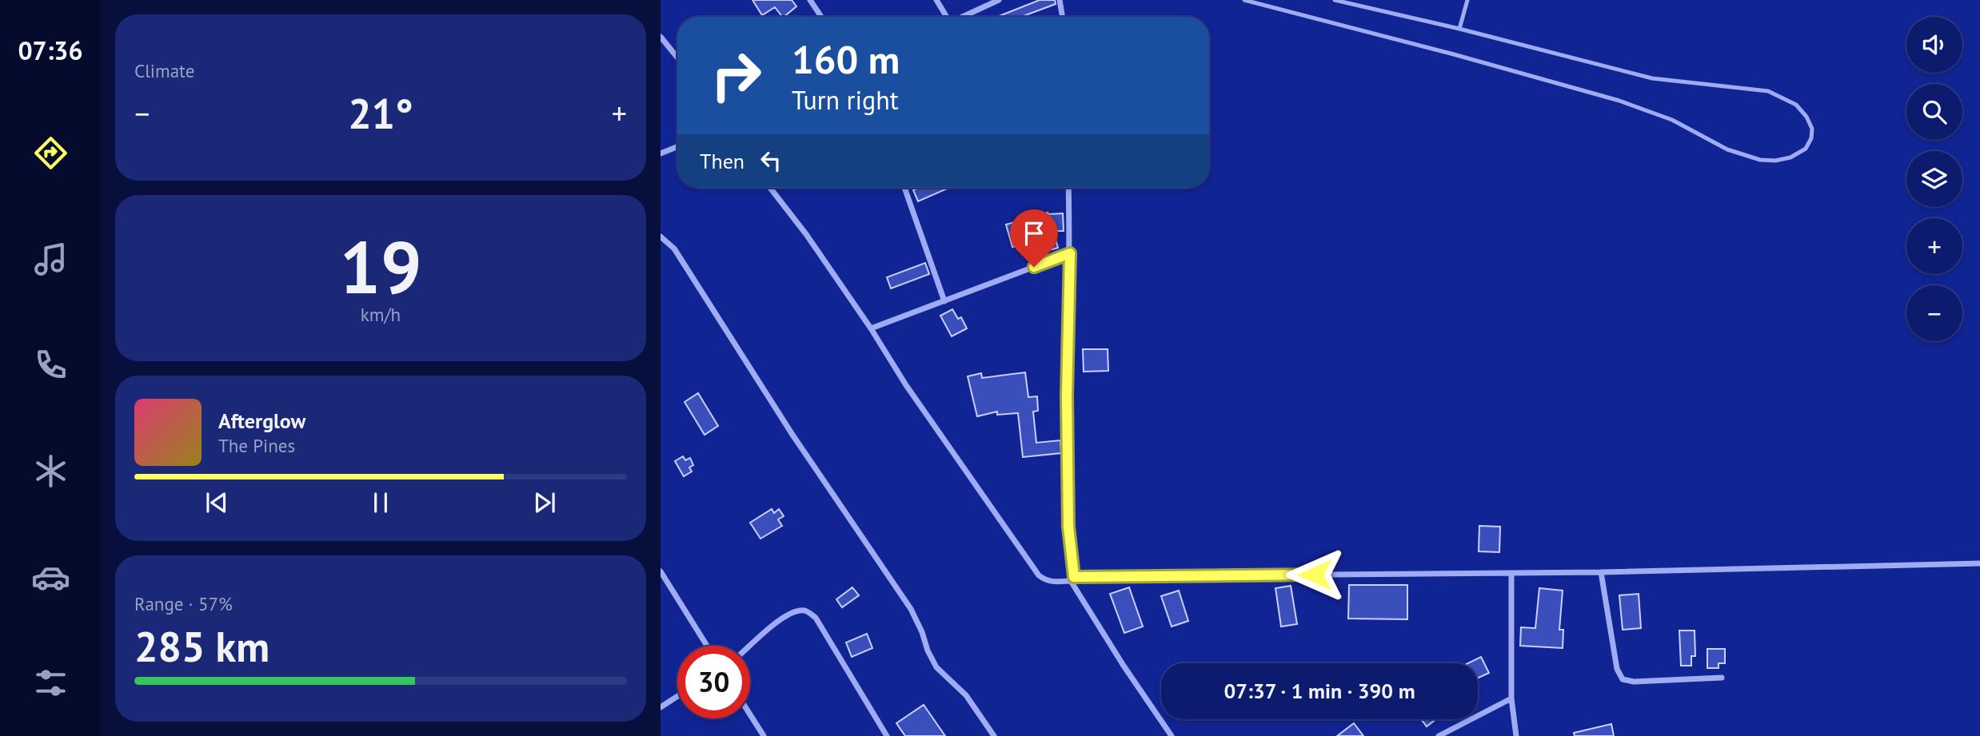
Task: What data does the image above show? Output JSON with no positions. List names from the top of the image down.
{
  "page": {
    "tabs": "07:36",
    "tile": [
      "Climate",
      ["19", "km/h"],
      ["Range · 57%", "285 km"]
    ],
    "map_buttons": ["+", "−"],
    "turn": ["160 m", "Turn right"],
    "heat": ["−", "21°", "+"],
    "then": "Then",
    "song": ["Afterglow", "The Pines"],
    "limit": "30",
    "trip": "07:37 · 1 min · 390 m"
  }
}
